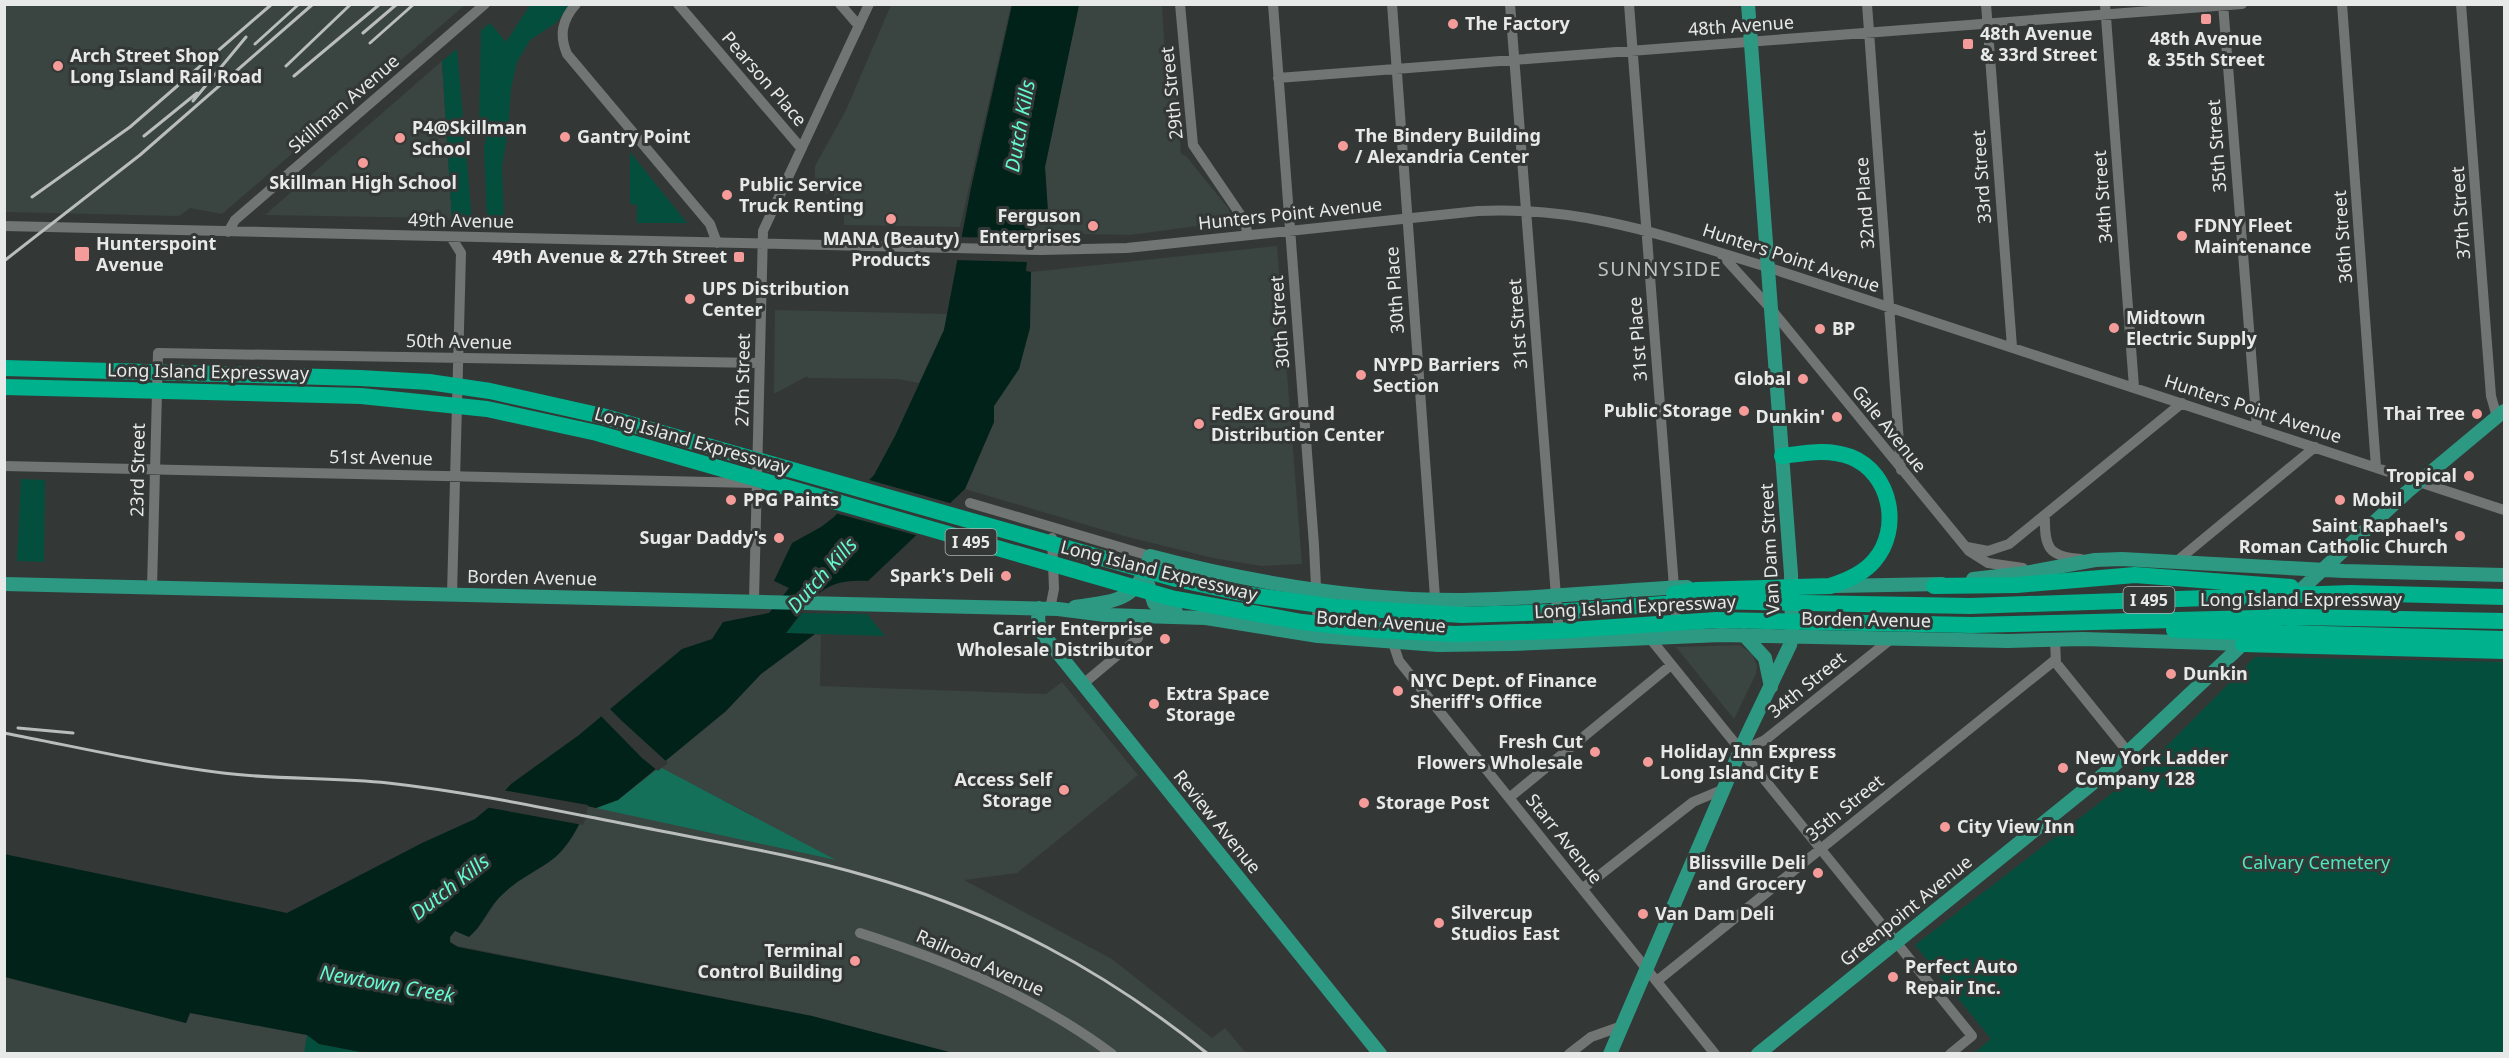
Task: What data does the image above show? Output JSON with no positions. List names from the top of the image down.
{
  "streets": {
    "highway": ["Long Island Expressway", "I 495"],
    "main road": [
      "Van Dam Street",
      "Borden Avenue",
      "Review Avenue",
      "Greenpoint Avenue"
    ],
    "street": [
      "48th Avenue",
      "Pearson Place",
      "29th Street",
      "Skillman Avenue",
      "35th Street",
      "33rd Street",
      "34th Street",
      "32nd Place",
      "37th Street",
      "Hunters Point Avenue",
      "49th Avenue",
      "36th Street",
      "30th Place",
      "30th Street",
      "31st Street",
      "31st Place",
      "50th Avenue",
      "27th Street",
      "Gale Avenue",
      "51st Avenue",
      "23rd Street",
      "Starr Avenue",
      "Railroad Avenue"
    ]
  },
  "crossings": [
    ["48th Avenue", "35th Street"],
    ["48th Avenue", "33rd Street"],
    ["48th Avenue", "34th Street"],
    ["48th Avenue", "32nd Place"],
    ["48th Avenue", "30th Place"],
    ["48th Avenue", "30th Street"],
    ["48th Avenue", "31st Street"],
    ["48th Avenue", "31st Place"],
    ["48th Avenue", "Van Dam Street"],
    ["Pearson Place", "27th Street"],
    ["29th Street", "Hunters Point Avenue"],
    ["Skillman Avenue", "49th Avenue"],
    ["35th Street", "Hunters Point Avenue"],
    ["35th Street", "Starr Avenue"],
    ["33rd Street", "Hunters Point Avenue"],
    ["34th Street", "Hunters Point Avenue"],
    ["34th Street", "Van Dam Street"],
    ["34th Street", "Borden Avenue"],
    ["32nd Place", "Hunters Point Avenue"],
    ["32nd Place", "Gale Avenue"],
    ["37th Street", "Greenpoint Avenue"],
    ["Hunters Point Avenue", "49th Avenue"],
    ["Hunters Point Avenue", "36th Street"],
    ["Hunters Point Avenue", "30th Place"],
    ["Hunters Point Avenue", "30th Street"],
    ["Hunters Point Avenue", "31st Street"],
    ["Hunters Point Avenue", "31st Place"],
    ["Hunters Point Avenue", "Gale Avenue"],
    ["Hunters Point Avenue", "Van Dam Street"],
    ["Hunters Point Avenue", "Greenpoint Avenue"],
    ["49th Avenue", "27th Street"],
    ["30th Place", "Borden Avenue"],
    ["30th Street", "Borden Avenue"],
    ["31st Street", "Borden Avenue"],
    ["31st Place", "Borden Avenue"],
    ["50th Avenue", "27th Street"],
    ["50th Avenue", "23rd Street"],
    ["27th Street", "51st Avenue"],
    ["27th Street", "Borden Avenue"],
    ["Gale Avenue", "Van Dam Street"],
    ["Gale Avenue", "Borden Avenue"],
    ["51st Avenue", "23rd Street"],
    ["23rd Street", "Borden Avenue"],
    ["Van Dam Street", "Borden Avenue"],
    ["Van Dam Street", "Starr Avenue"],
    ["Borden Avenue", "Review Avenue"],
    ["Borden Avenue", "Starr Avenue"],
    ["Borden Avenue", "Greenpoint Avenue"]
  ],
  "districts": ["SUNNYSIDE"],
  "water": ["Dutch Kills", "Newtown Creek"],
  "parks": ["Calvary Cemetery"],
  "places": {
    "transit": [
      "48th Avenue & 35th Street",
      "48th Avenue & 33rd Street",
      "Hunterspoint Avenue",
      "49th Avenue & 27th Street"
    ],
    "other": [
      "The Factory",
      "Arch Street Shop Long Island Rail Road",
      "Gantry Point",
      "P4@Skillman School",
      "The Bindery Building / Alexandria Center",
      "Skillman High School",
      "Public Service Truck Renting",
      "MANA (Beauty) Products",
      "Ferguson Enterprises",
      "FDNY Fleet Maintenance",
      "UPS Distribution Center",
      "Midtown Electric Supply",
      "BP",
      "NYPD Barriers Section",
      "Global",
      "Public Storage",
      "Thai Tree",
      "Dunkin'",
      "FedEx Ground Distribution Center",
      "Tropical",
      "PPG Paints",
      "Mobil",
      "Saint Raphael's Roman Catholic Church",
      "Sugar Daddy's",
      "Spark's Deli",
      "Carrier Enterprise Wholesale Distributor",
      "Dunkin",
      "NYC Dept. of Finance Sheriff's Office",
      "Extra Space Storage",
      "Fresh Cut Flowers Wholesale",
      "Holiday Inn Express Long Island City E",
      "New York Ladder Company 128",
      "Access Self Storage",
      "Storage Post",
      "City View Inn",
      "Blissville Deli and Grocery",
      "Van Dam Deli",
      "Silvercup Studios East",
      "Terminal Control Building",
      "Perfect Auto Repair Inc."
    ]
  }
}
